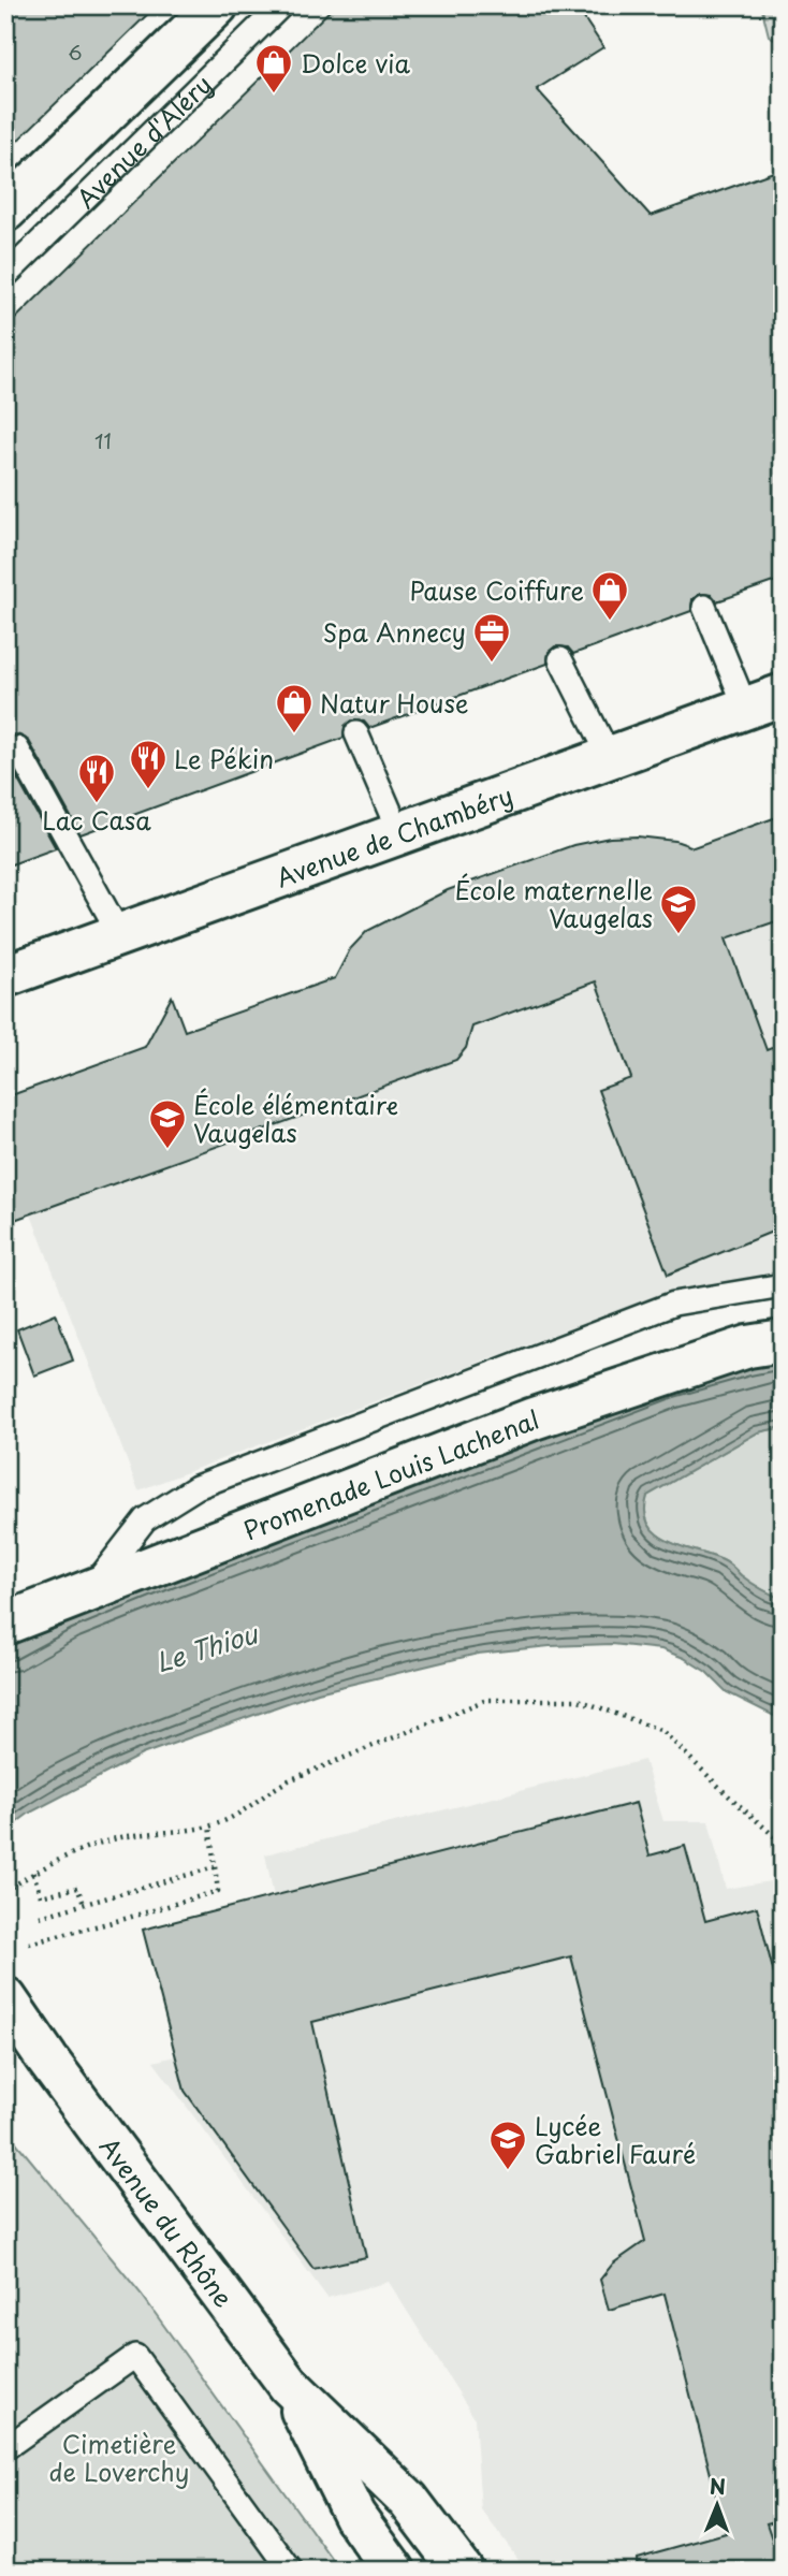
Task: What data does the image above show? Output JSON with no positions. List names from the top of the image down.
{
  "streets": {
    "street": [
      "Avenue d'Aléry",
      "Avenue de Chambéry",
      "Promenade Louis Lachenal",
      "Avenue du Rhône"
    ]
  },
  "water": ["Le Thiou"],
  "parks": ["Cimetière de Loverchy"],
  "places": {
    "shop": ["Dolce via", "Pause Coiffure", "Natur House"],
    "office": ["Spa Annecy"],
    "restaurant": ["Le Pékin", "Lac Casa"],
    "school or university": ["École maternelle Vaugelas", "École élémentaire Vaugelas", "Lycée Gabriel Fauré"]
  },
  "house_numbers": ["6", "11"],
  "north": "top"
}
